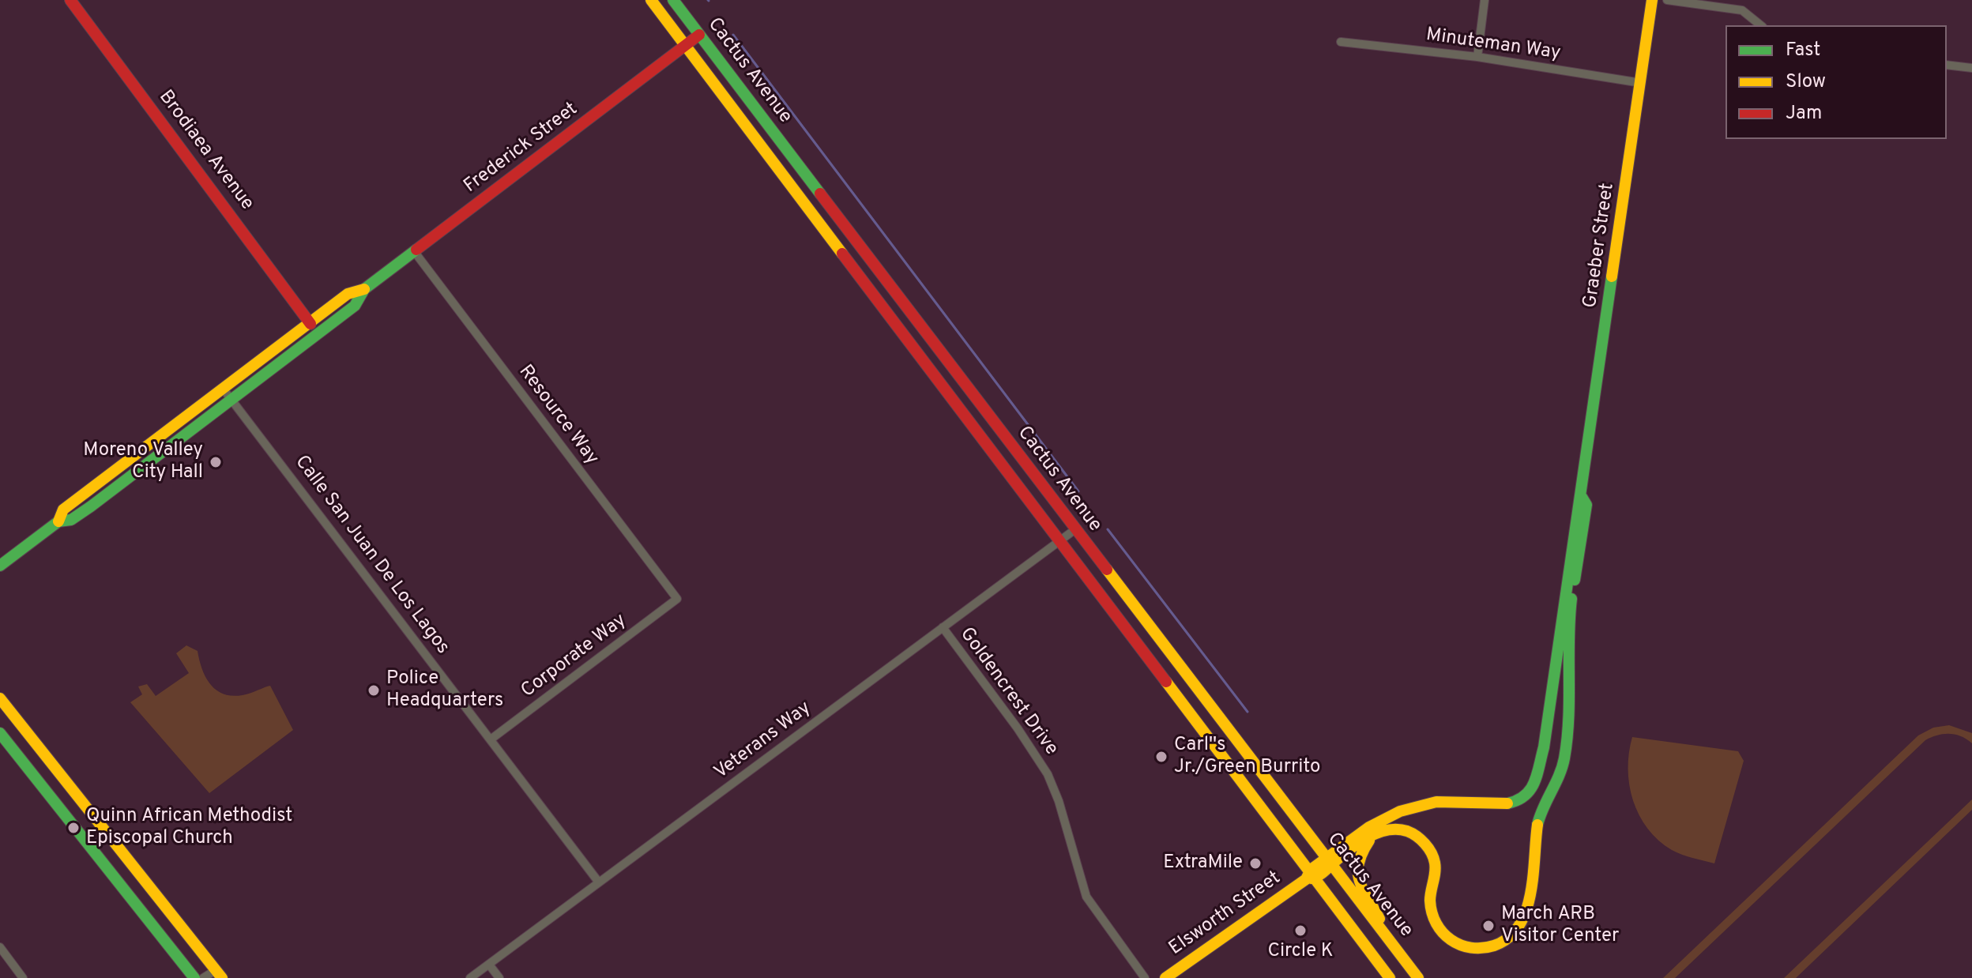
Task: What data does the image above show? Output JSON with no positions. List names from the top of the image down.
{
  "streets": {
    "main road": [
      "Cactus Avenue",
      "Frederick Street",
      "Brodiaea Avenue",
      "Graeber Street",
      "Elsworth Street"
    ],
    "street": [
      "Minuteman Way",
      "Resource Way",
      "Calle San Juan De Los Lagos",
      "Corporate Way",
      "Goldencrest Drive",
      "Veterans Way"
    ]
  },
  "crossings": [
    ["Minuteman Way", "Graeber Street"],
    ["Cactus Avenue", "Frederick Street"],
    ["Cactus Avenue", "Graeber Street"],
    ["Cactus Avenue", "Veterans Way"],
    ["Cactus Avenue", "Elsworth Street"],
    ["Frederick Street", "Brodiaea Avenue"],
    ["Frederick Street", "Resource Way"],
    ["Frederick Street", "Calle San Juan De Los Lagos"],
    ["Graeber Street", "Elsworth Street"],
    ["Resource Way", "Corporate Way"],
    ["Calle San Juan De Los Lagos", "Corporate Way"],
    ["Calle San Juan De Los Lagos", "Veterans Way"],
    ["Goldencrest Drive", "Veterans Way"]
  ],
  "places": [
    "Moreno Valley City Hall",
    "Police Headquarters",
    "Carl''s Jr./Green Burrito",
    "Quinn African Methodist Episcopal Church",
    "ExtraMile",
    "March ARB Visitor Center",
    "Circle K"
  ],
  "legend": ["Fast", "Slow", "Jam"]
}
